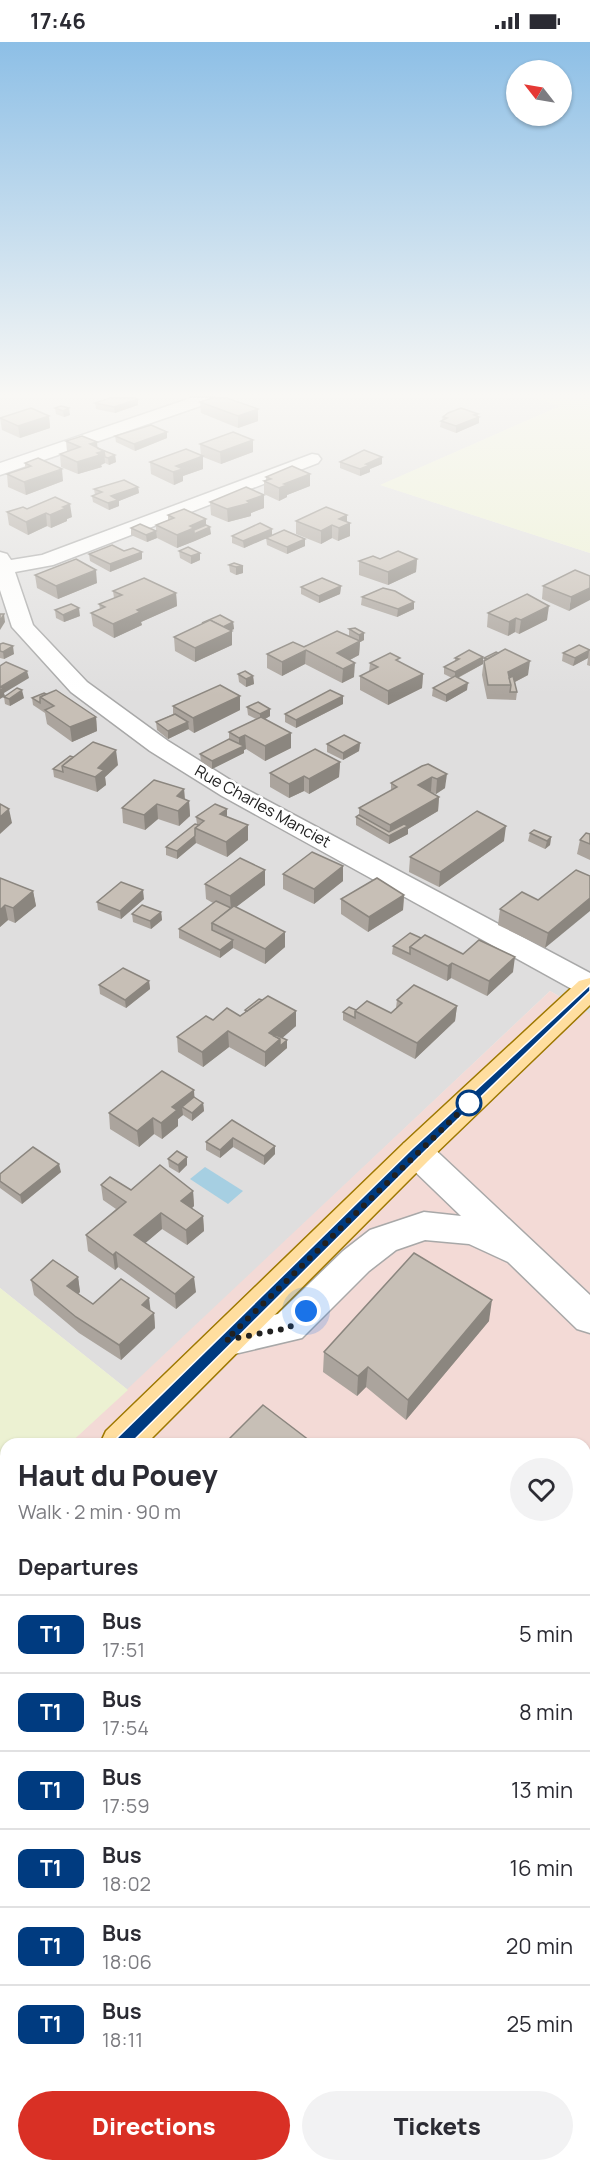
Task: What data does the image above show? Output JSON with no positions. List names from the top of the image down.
{
  "streets": {
    "street": ["Rue Charles Manciet"]
  },
  "lines": ["bus line T1"],
  "north": "top left",
  "page": {
    "status": "17:46",
    "heading": [
      ["Haut du Pouey", "Walk · 2 min · 90 m"],
      "Departures"
    ],
    "list": [
      {
        "mark": "T1",
        "name": "Bus",
        "note": "17:51",
        "value": "5 min"
      },
      {
        "mark": "T1",
        "name": "Bus",
        "note": "17:54",
        "value": "8 min"
      },
      {
        "mark": "T1",
        "name": "Bus",
        "note": "17:59",
        "value": "13 min"
      },
      {
        "mark": "T1",
        "name": "Bus",
        "note": "18:02",
        "value": "16 min"
      },
      {
        "mark": "T1",
        "name": "Bus",
        "note": "18:06",
        "value": "20 min"
      },
      {
        "mark": "T1",
        "name": "Bus",
        "note": "18:11",
        "value": "25 min"
      }
    ],
    "buttons": ["Directions", "Tickets"]
  }
}
